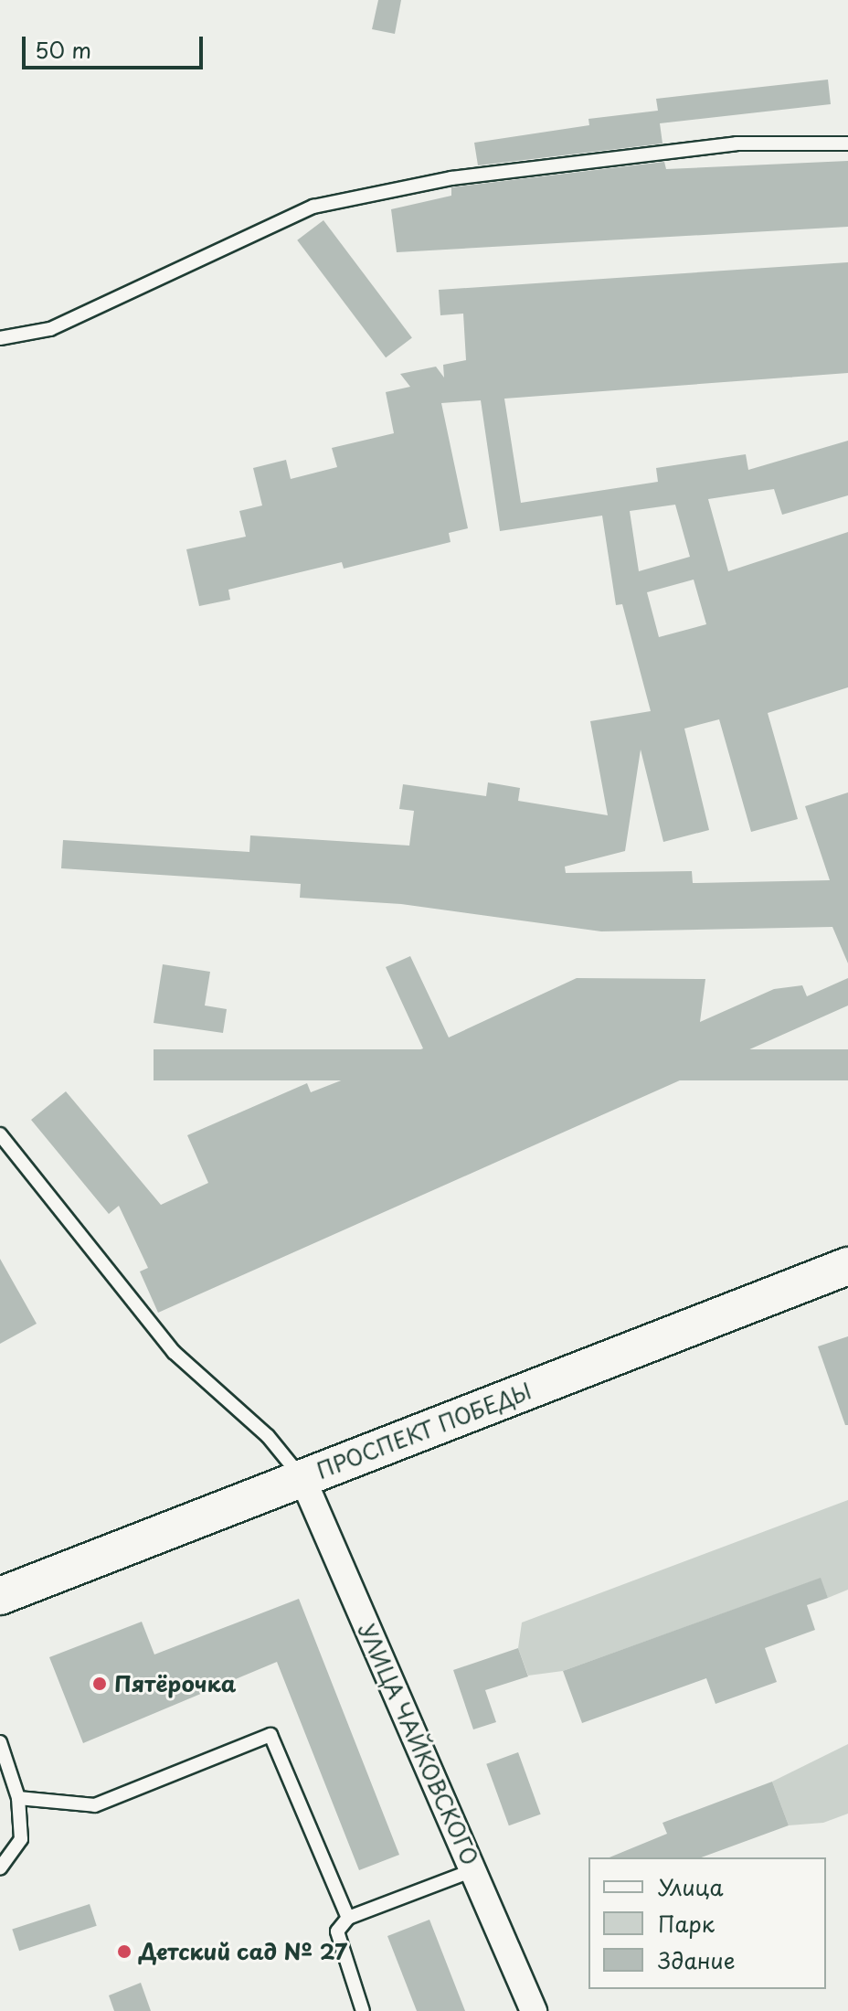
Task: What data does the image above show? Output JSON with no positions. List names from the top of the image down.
{
  "streets": {
    "street": ["ПРОСПЕКТ ПОБЕДЫ", "УЛИЦА ЧАЙКОВСКОГО"]
  },
  "crossings": [
    ["ПРОСПЕКТ ПОБЕДЫ", "УЛИЦА ЧАЙКОВСКОГО"]
  ],
  "places": ["Пятёрочка", "Детский сад № 27"],
  "legend": ["Улица", "Парк", "Здание"],
  "scale_bar": "50 m"
}
